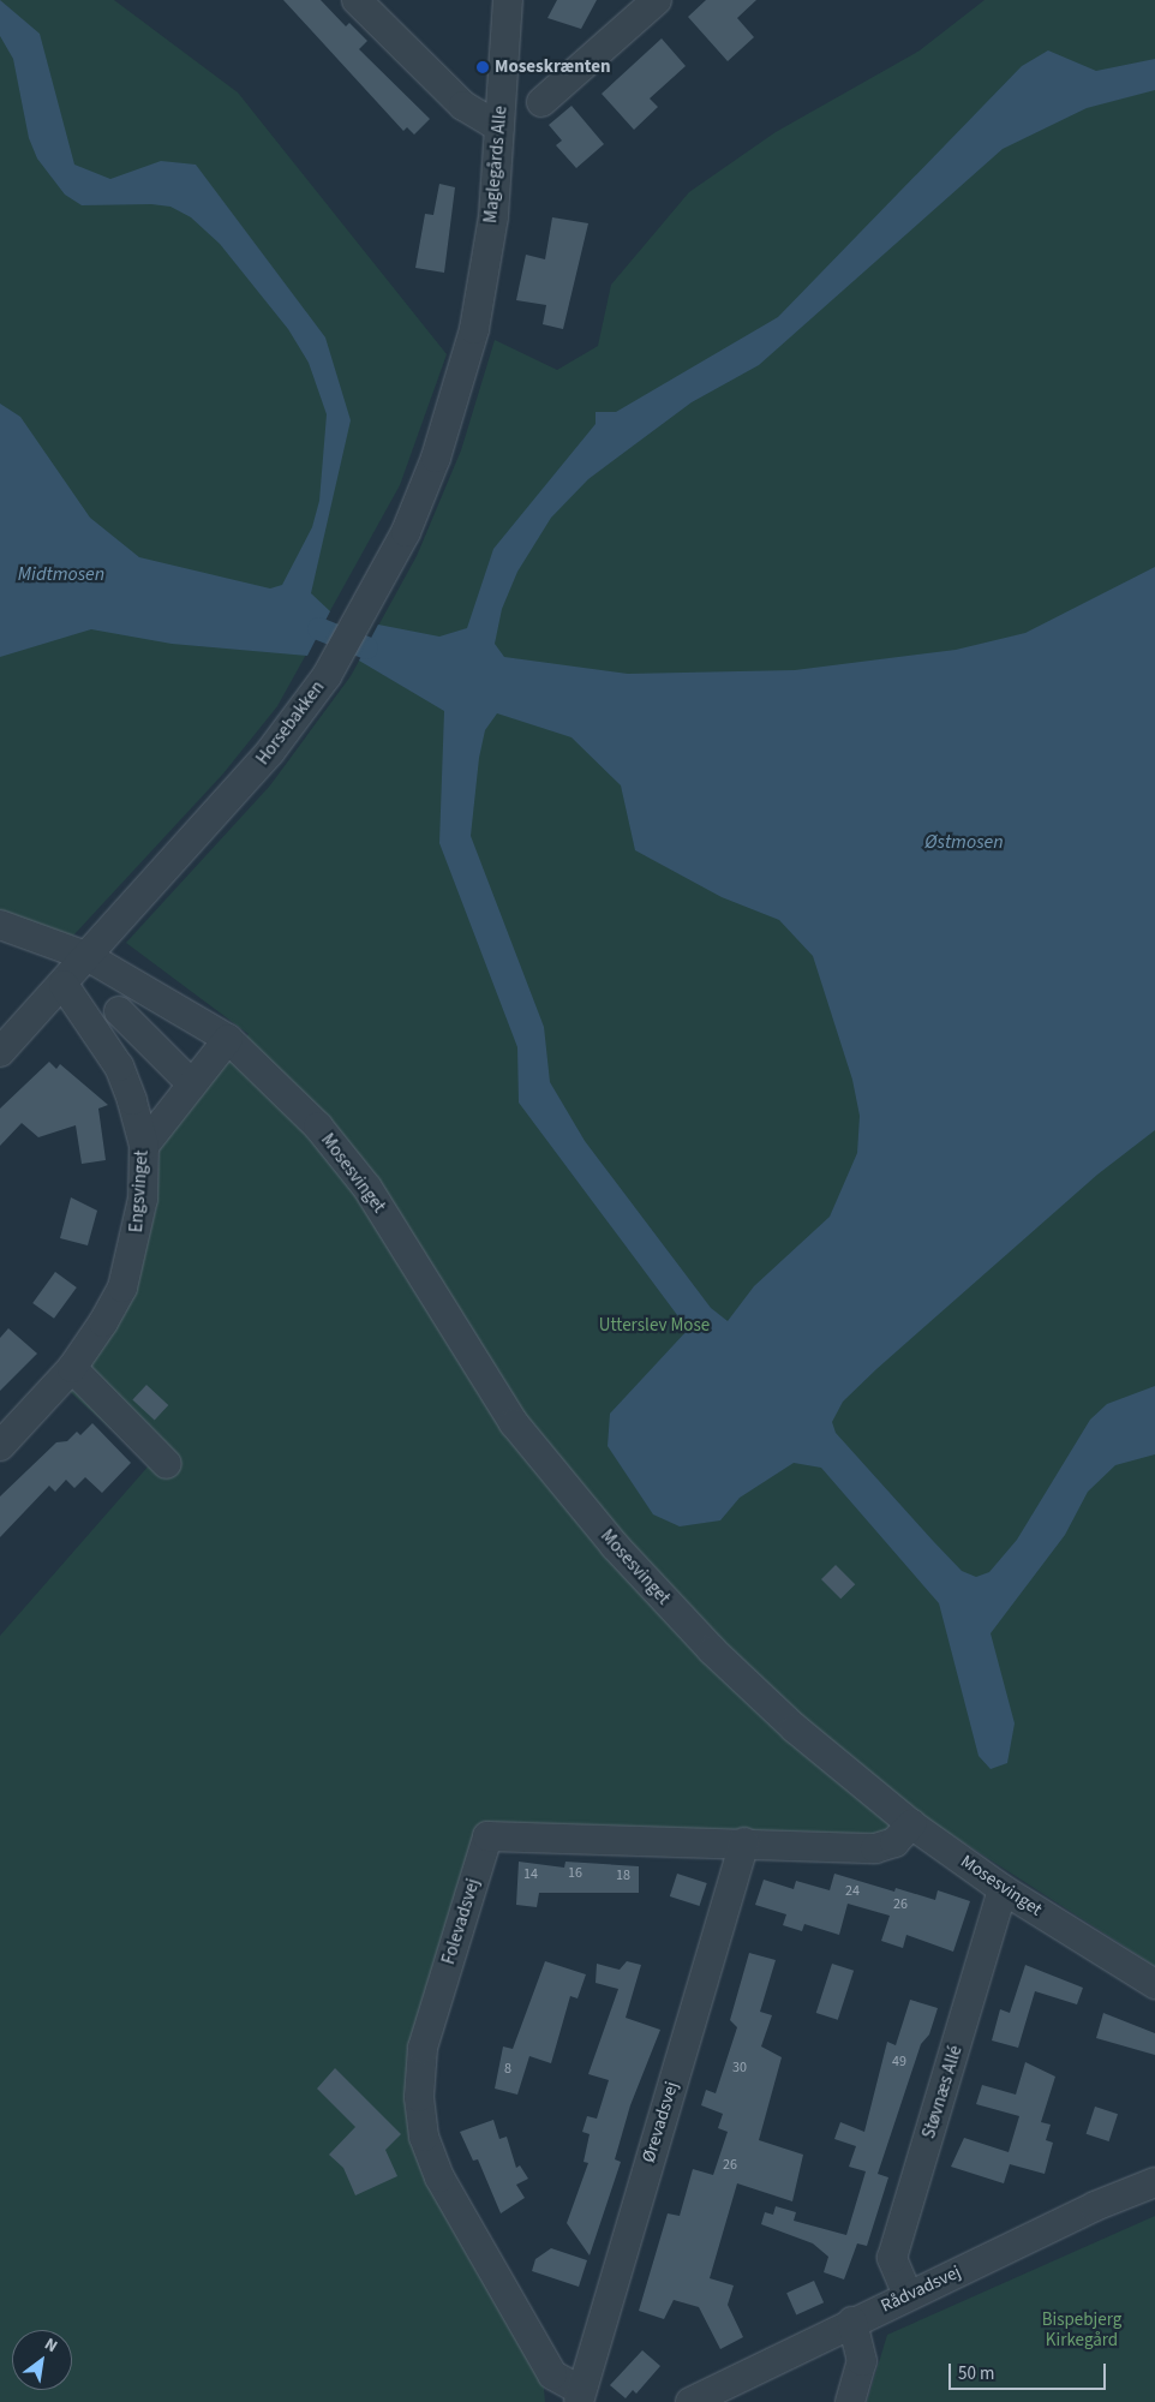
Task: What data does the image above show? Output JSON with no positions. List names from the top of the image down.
{
  "streets": {
    "street": [
      "Maglegårds Alle",
      "Horsebakken",
      "Mosesvinget",
      "Engsvinget",
      "Folevadsvej",
      "Støvnæs Allé",
      "Ørevadsvej",
      "Rådvadsvej"
    ]
  },
  "crossings": [
    ["Maglegårds Alle", "Horsebakken"],
    ["Horsebakken", "Mosesvinget"],
    ["Horsebakken", "Engsvinget"],
    ["Mosesvinget", "Folevadsvej"],
    ["Mosesvinget", "Støvnæs Allé"],
    ["Folevadsvej", "Ørevadsvej"],
    ["Støvnæs Allé", "Rådvadsvej"]
  ],
  "water": ["Midtmosen", "Østmosen"],
  "parks": ["Utterslev Mose", "Bispebjerg Kirkegård"],
  "places": ["Moseskrænten"],
  "house_numbers": [
    "16",
    "14",
    "18",
    "24",
    "26",
    "49",
    "30",
    "8",
    "26"
  ],
  "scale_bar": "50 m",
  "north": "top right"
}
